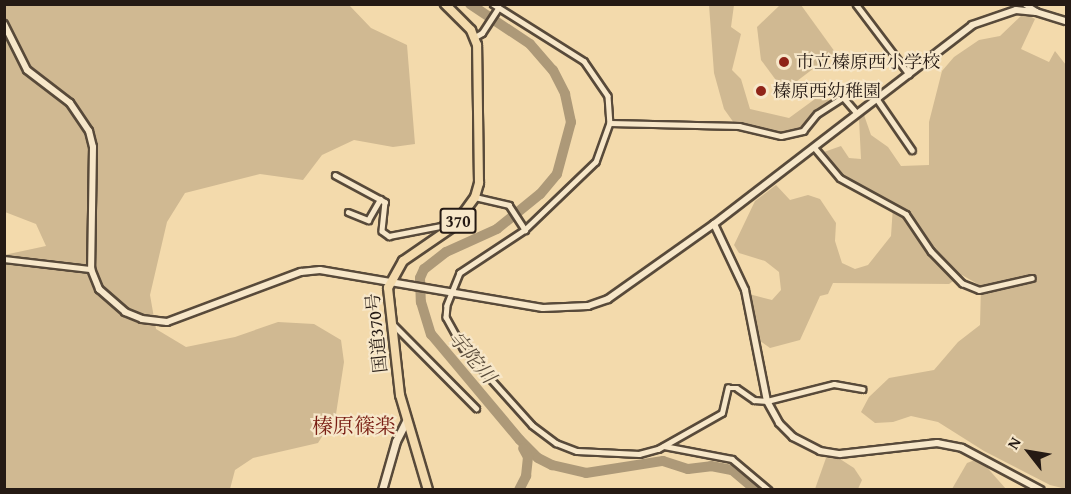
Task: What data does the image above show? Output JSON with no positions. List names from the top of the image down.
{
  "streets": {
    "highway": ["370", "国道370号"]
  },
  "districts": ["榛原篠楽"],
  "water": ["宇陀川"],
  "places": ["市立榛原西小学校", "榛原西幼稚園"],
  "north": "top left"
}
